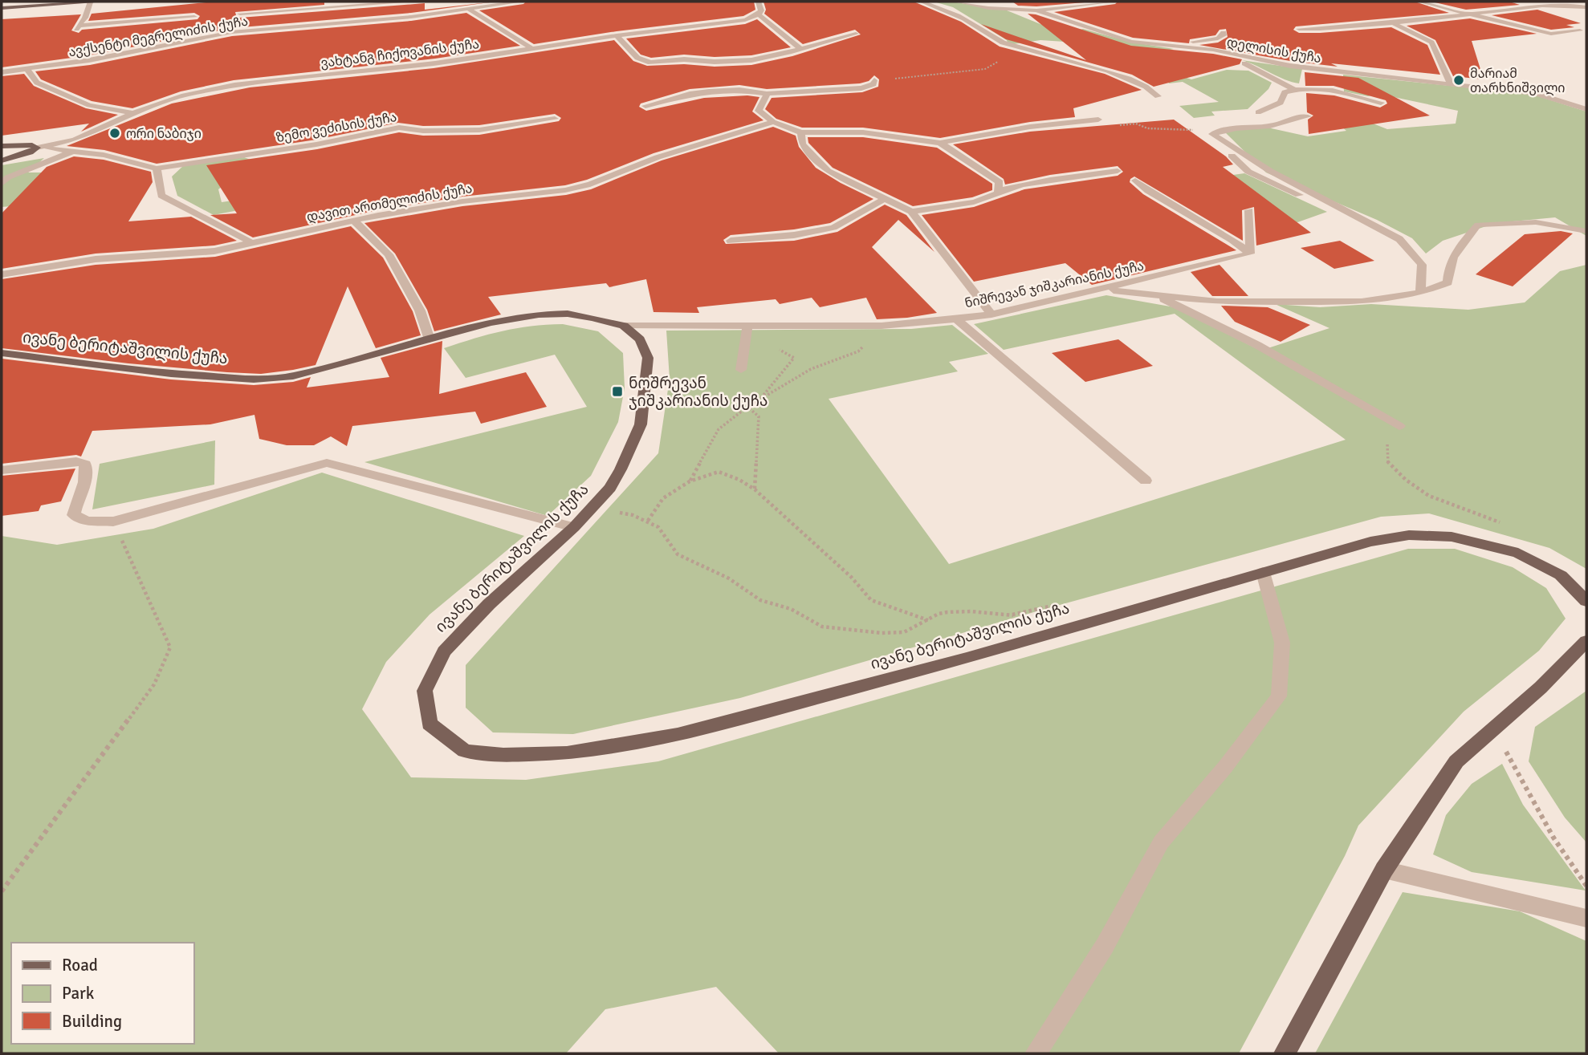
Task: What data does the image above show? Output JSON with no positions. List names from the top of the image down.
{
  "streets": {
    "main road": ["ივანე ბერიტაშვილის ქუჩა"],
    "street": [
      "ავქსენტი მეგრელიძის ქუჩა",
      "დელისის ქუჩა",
      "ვახტანგ ჩიქოვანის ქუჩა",
      "ზემო ვეძისის ქუჩა",
      "დავით ართმელიძის ქუჩა",
      "ნიშრევან ჯიშკარიანის ქუჩა"
    ]
  },
  "crossings": [
    ["ვახტანგ ჩიქოვანის ქუჩა", "ზემო ვეძისის ქუჩა"],
    ["ნიშრევან ჯიშკარიანის ქუჩა", "ივანე ბერიტაშვილის ქუჩა"]
  ],
  "places": {
    "other": ["მარიამ თარხნიშვილი", "ორი ნაბიჯი"],
    "transit": ["ნოშრევან ჯიშკარიანის ქუჩა"]
  },
  "legend": ["Road", "Park", "Building"]
}
